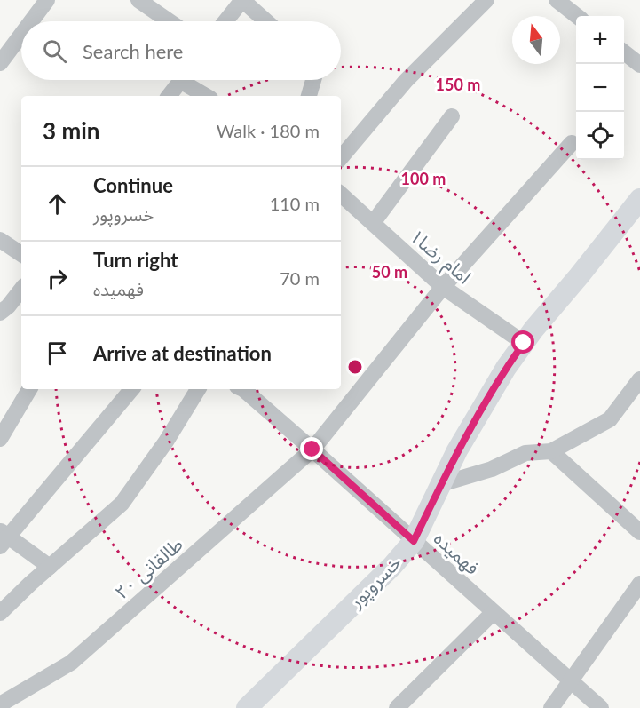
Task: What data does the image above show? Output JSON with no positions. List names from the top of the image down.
{
  "streets": {
    "street": [
      "امام رضا۱",
      "فهمیده",
      "طالقانی ۲۰",
      "خسروپور"
    ]
  },
  "crossings": [
    ["امام رضا۱", "طالقانی ۲۰"],
    ["امام رضا۱", "خسروپور"],
    ["فهمیده", "طالقانی ۲۰"],
    ["فهمیده", "خسروپور"]
  ],
  "north": "top",
  "page": {
    "map_buttons": ["+", "−"],
    "search": "Search here",
    "heading": ["3 min", "Walk · 180 m"],
    "list": [
      ["Continue", "خسروپور", "110 m"],
      ["Turn right", "فهمیده", "70 m"],
      "Arrive at destination"
    ]
  },
  "rings": ["150 m", "100 m", "50 m"]
}
